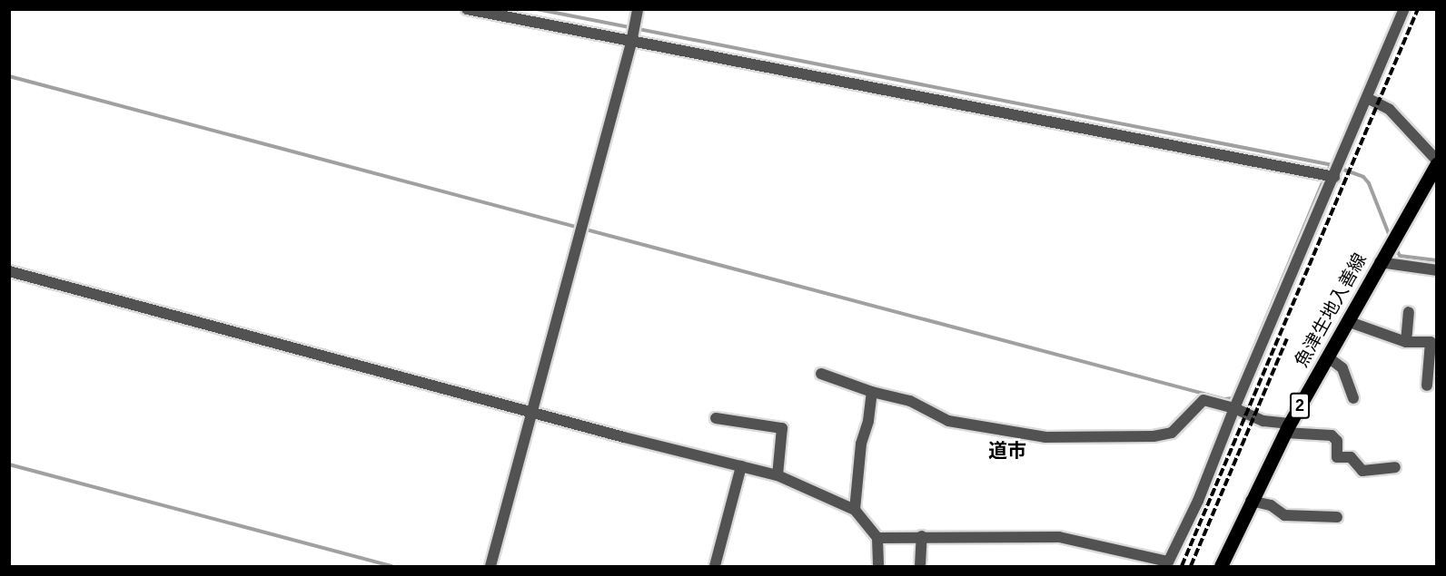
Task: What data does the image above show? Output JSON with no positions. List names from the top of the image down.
{
  "streets": {
    "main road": ["魚津生地入善線", "2"]
  },
  "districts": ["道市"]
}
